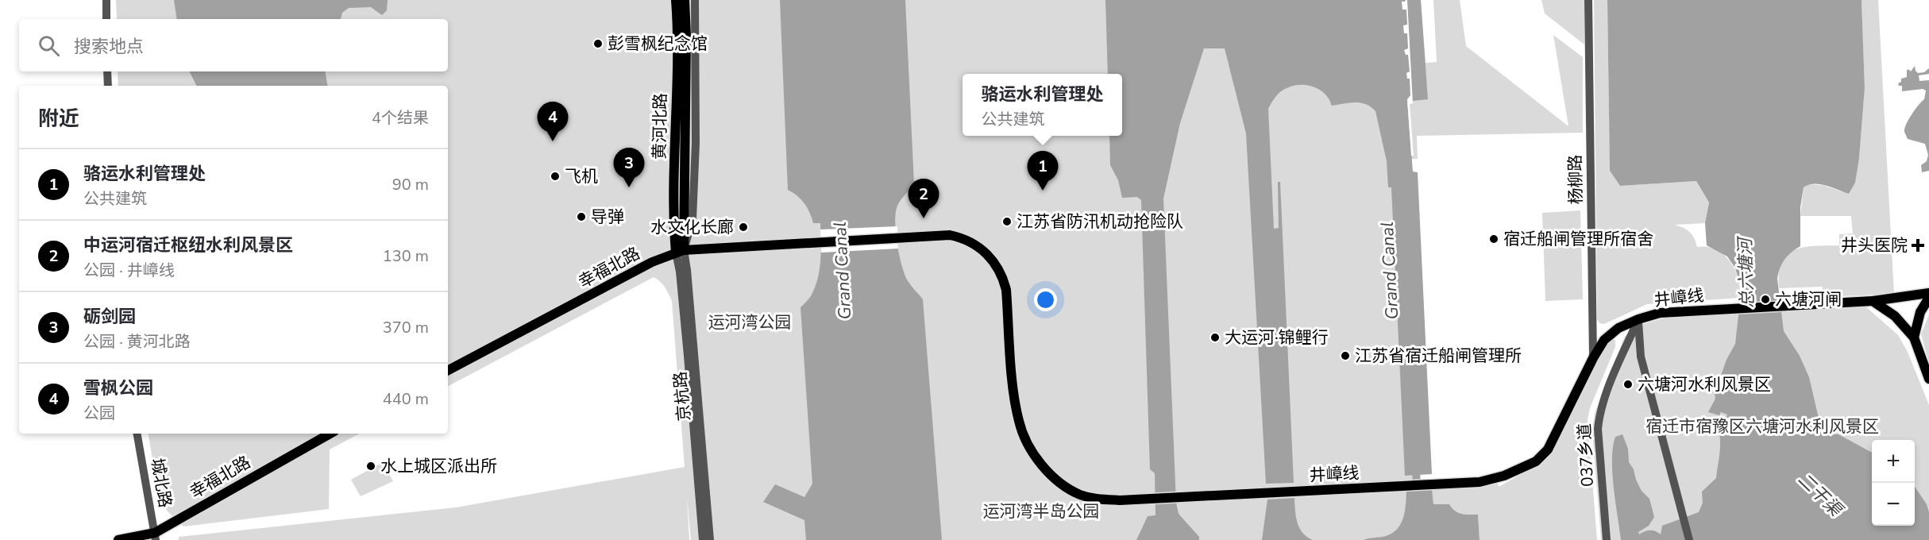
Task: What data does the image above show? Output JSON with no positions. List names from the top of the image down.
{
  "streets": {
    "main road": ["黄河北路", "幸福北路", "井嶂线"],
    "street": [
      "杨柳路",
      "京杭路",
      "037乡道",
      "城北路"
    ]
  },
  "crossings": [
    ["黄河北路", "幸福北路"],
    ["黄河北路", "京杭路"],
    ["杨柳路", "井嶂线"],
    ["幸福北路", "井嶂线"],
    ["幸福北路", "京杭路"],
    ["幸福北路", "城北路"],
    ["井嶂线", "037乡道"]
  ],
  "water": ["Grand Canal", "总六塘河", "二干渠"],
  "parks": ["运河湾公园", "宿迁市宿豫区六塘河水利风景区", "运河湾半岛公园"],
  "places": {
    "other": [
      "彭雪枫纪念馆",
      "飞机",
      "导弹",
      "江苏省防汛机动抢险队",
      "水文化长廊",
      "宿迁船闸管理所宿舍",
      "六塘河闸",
      "大运河·锦鲤行",
      "江苏省宿迁船闸管理所",
      "六塘河水利风景区",
      "水上城区派出所"
    ],
    "health": ["井头医院"]
  },
  "page": {
    "search": "搜索地点",
    "popup": ["骆运水利管理处", "公共建筑"],
    "heading": ["附近", "4个结果"],
    "pins": [
      "4",
      "3",
      "1",
      "2"
    ],
    "list": [
      {
        "mark": "1",
        "name": "骆运水利管理处",
        "note": "公共建筑",
        "value": "90 m"
      },
      {
        "mark": "2",
        "name": "中运河宿迁枢纽水利风景区",
        "note": "公园 · 井嶂线",
        "value": "130 m"
      },
      {
        "mark": "3",
        "name": "砺剑园",
        "note": "公园 · 黄河北路",
        "value": "370 m"
      },
      {
        "mark": "4",
        "name": "雪枫公园",
        "note": "公园",
        "value": "440 m"
      }
    ],
    "map_buttons": ["+", "−"]
  }
}
